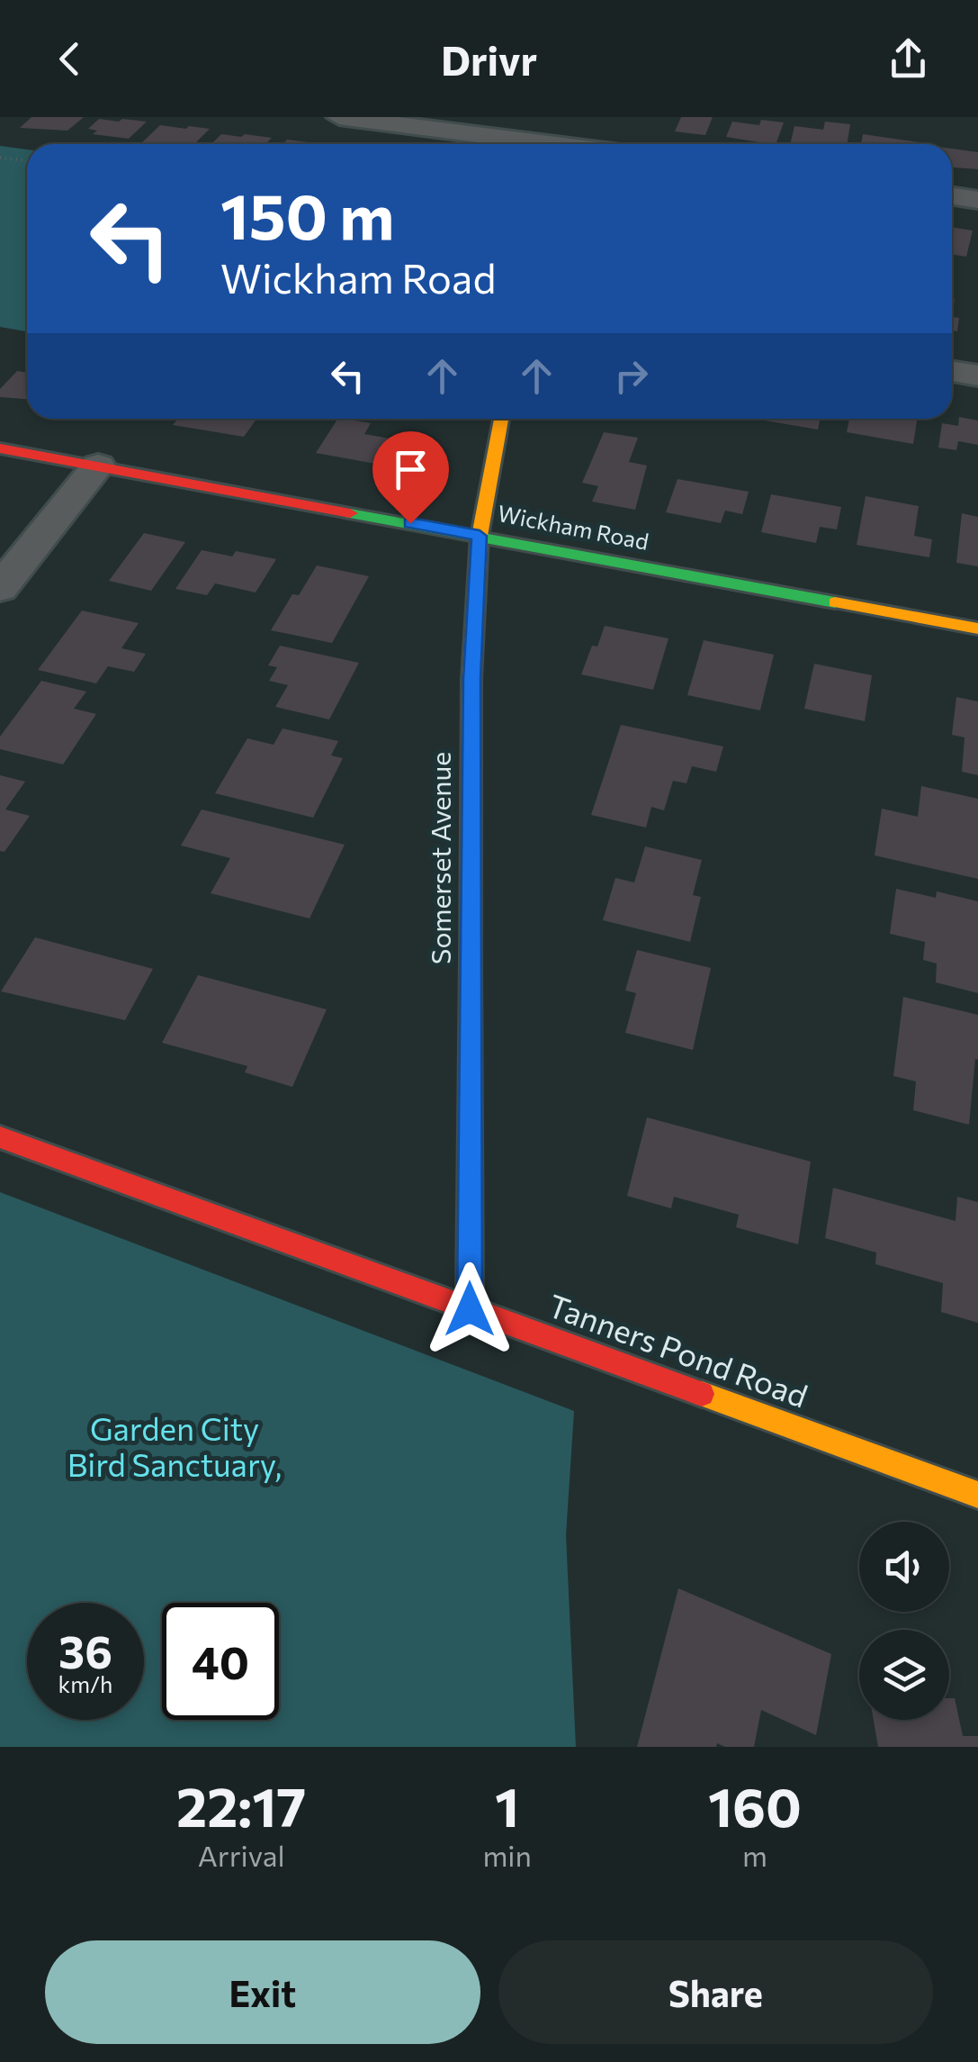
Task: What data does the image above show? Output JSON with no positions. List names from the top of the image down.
{
  "streets": {
    "street": ["Wickham Road", "Somerset Avenue", "Tanners Pond Road"]
  },
  "crossings": [
    ["Wickham Road", "Somerset Avenue"],
    ["Somerset Avenue", "Tanners Pond Road"]
  ],
  "parks": ["Garden City Bird Sanctuary,"],
  "page": {
    "header": "Drivr",
    "turn": ["150 m", "Wickham Road"],
    "speed": "36 km/h",
    "limit": "40",
    "eta": [
      "22:17",
      "Arrival",
      "1",
      "min",
      "160",
      "m"
    ],
    "buttons": ["Exit", "Share"]
  }
}
